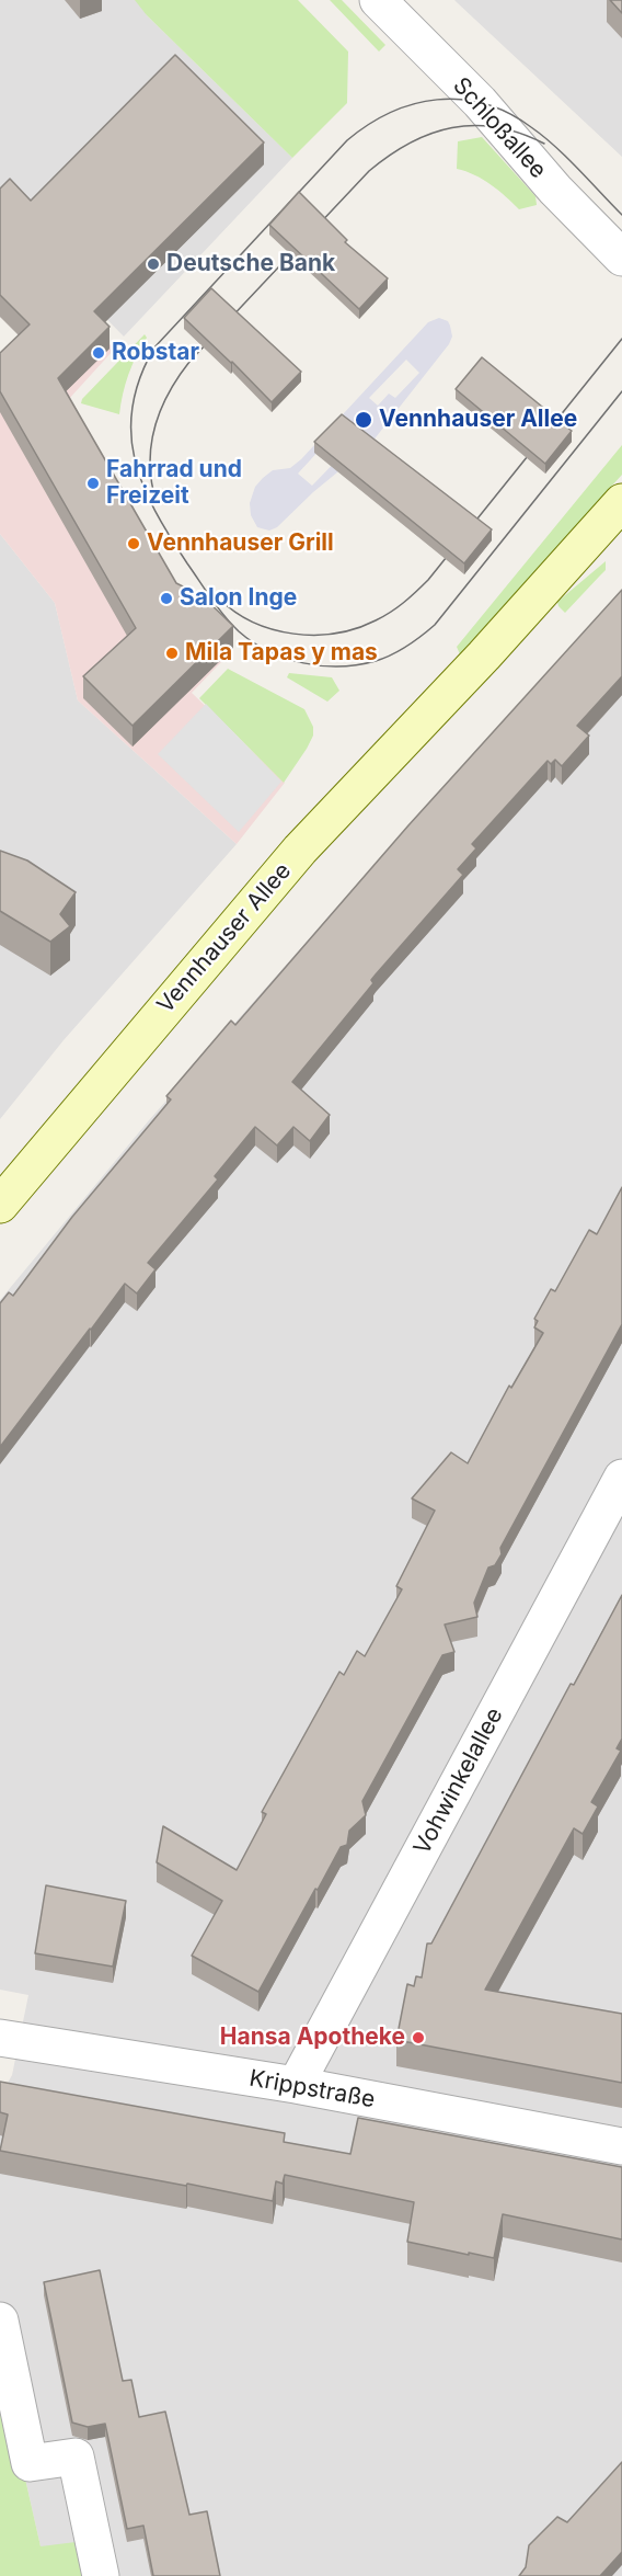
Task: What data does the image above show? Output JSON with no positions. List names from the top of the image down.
{
  "streets": {
    "main road": ["Vennhauser Allee"],
    "street": ["Schloßallee", "Vohwinkelallee", "Krippstraße"]
  },
  "crossings": [
    ["Vohwinkelallee", "Krippstraße"]
  ],
  "places": [
    "Deutsche Bank",
    "Robstar",
    "Vennhauser Allee",
    "Fahrrad und Freizeit",
    "Vennhauser Grill",
    "Salon Inge",
    "Mila Tapas y mas",
    "Hansa Apotheke"
  ]
}
